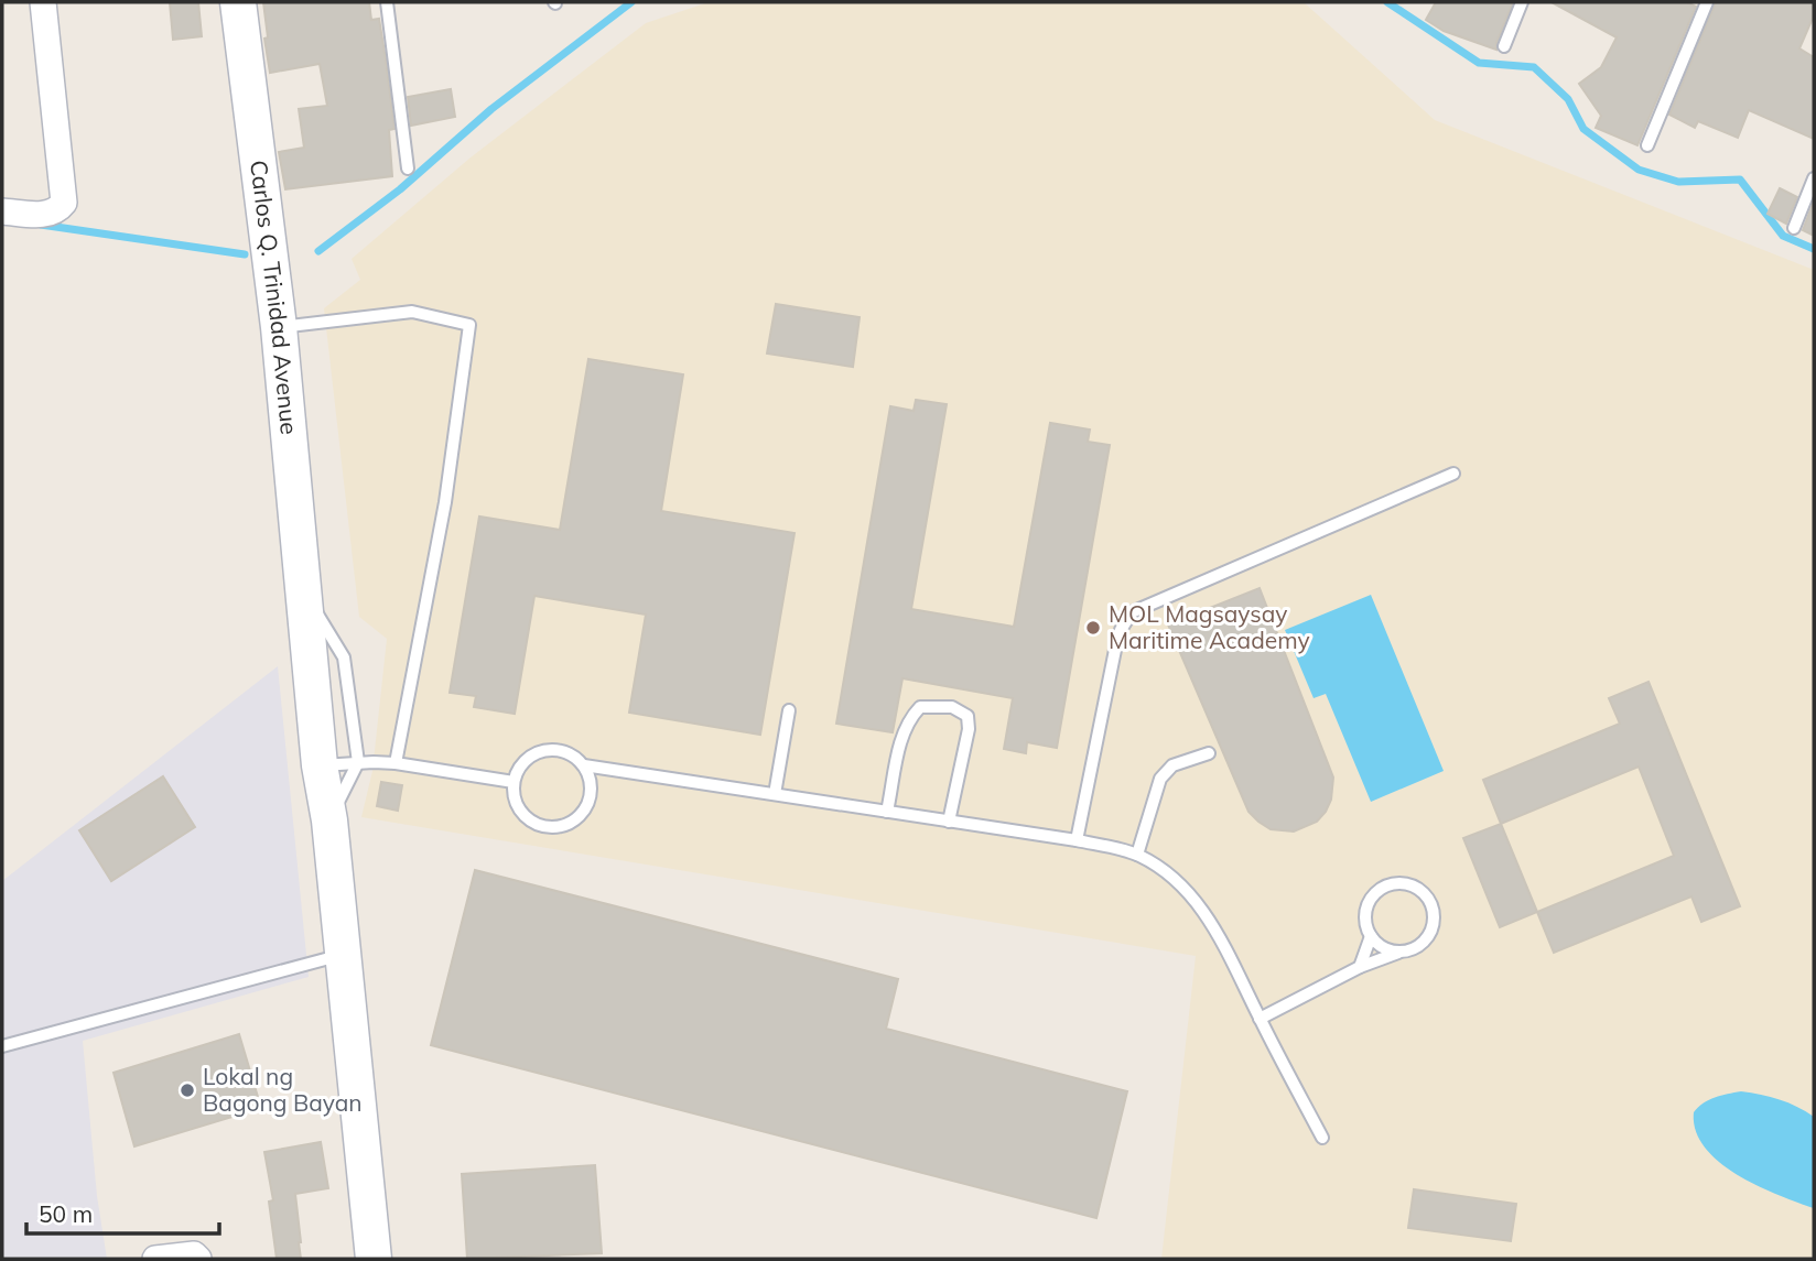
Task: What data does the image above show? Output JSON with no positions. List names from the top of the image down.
{
  "streets": {
    "main road": ["Carlos Q. Trinidad Avenue"]
  },
  "places": ["MOL Magsaysay Maritime Academy", "Lokal ng Bagong Bayan"],
  "scale_bar": "50 m"
}
